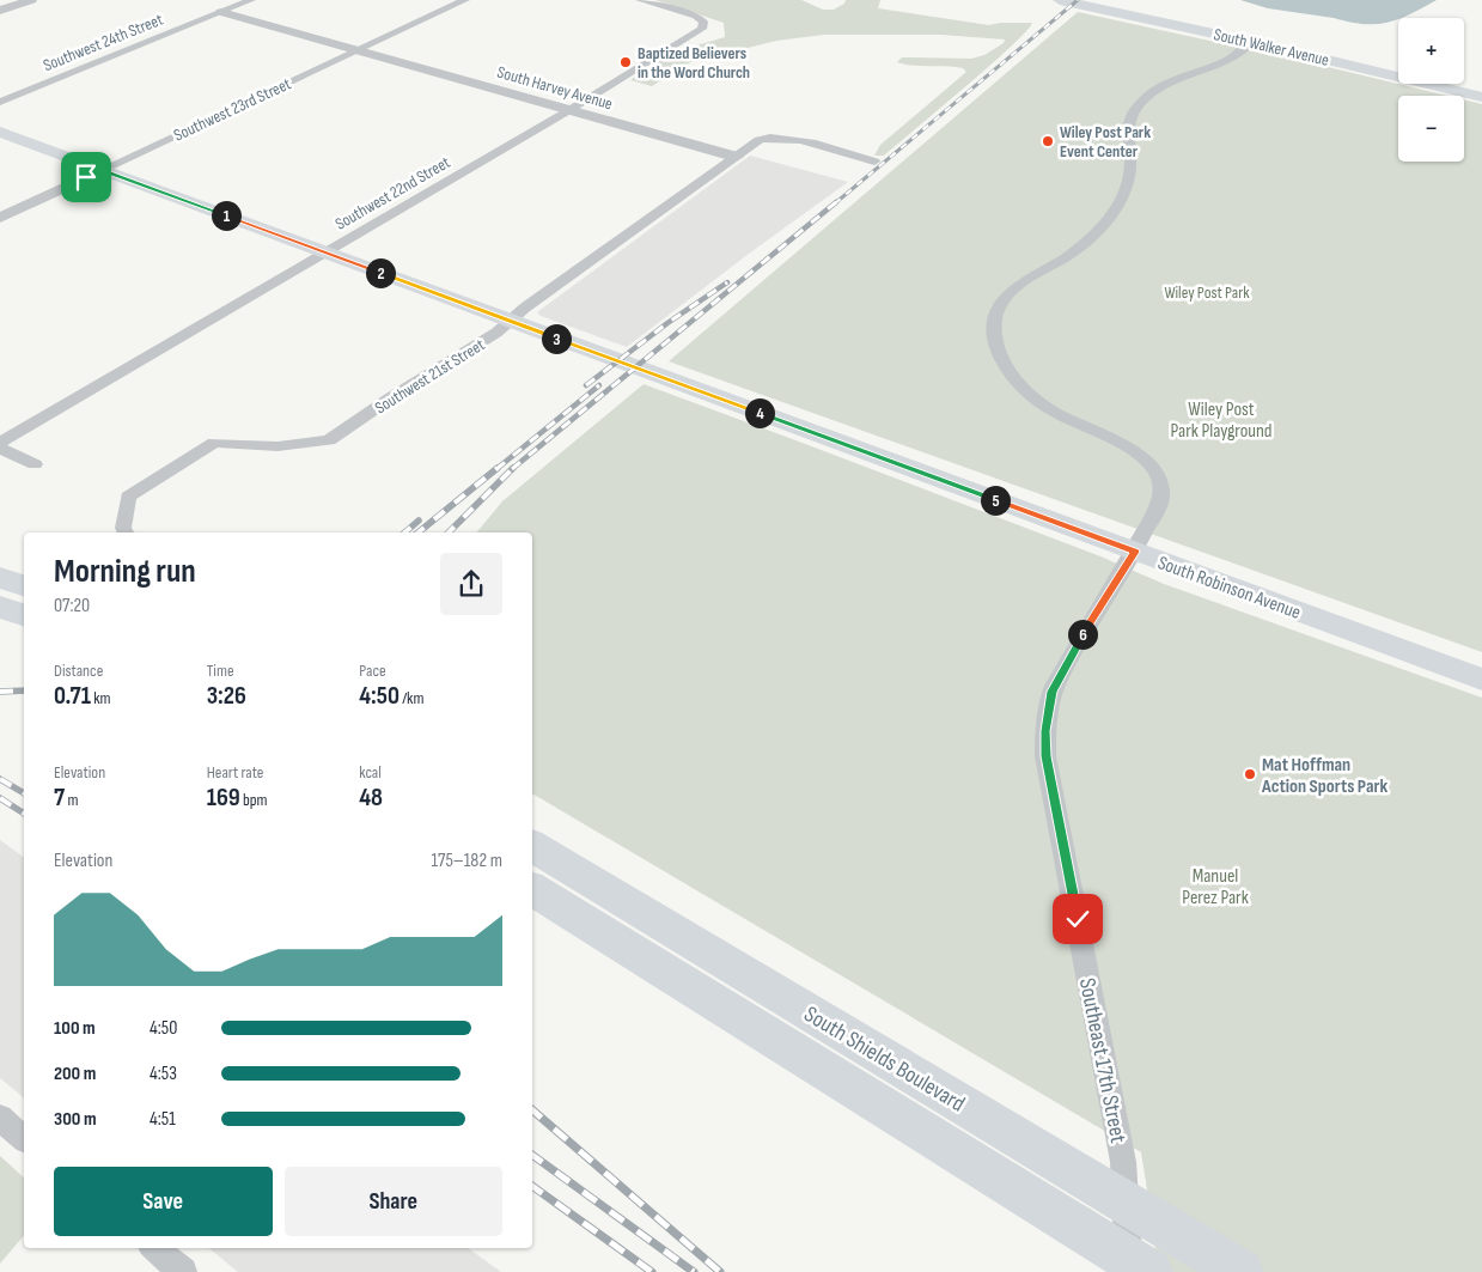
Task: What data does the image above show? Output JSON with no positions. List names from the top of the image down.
{
  "streets": {
    "main road": ["South Walker Avenue", "South Robinson Avenue", "South Shields Boulevard"],
    "street": [
      "Southwest 24th Street",
      "South Harvey Avenue",
      "Southwest 23rd Street",
      "Southwest 22nd Street",
      "Southwest 21st Street",
      "Southeast 17th Street"
    ]
  },
  "crossings": [
    ["Southwest 24th Street", "South Harvey Avenue"],
    ["South Harvey Avenue", "Southwest 23rd Street"],
    ["South Harvey Avenue", "Southwest 22nd Street"],
    ["South Harvey Avenue", "Southwest 21st Street"],
    ["Southwest 23rd Street", "South Robinson Avenue"],
    ["Southwest 22nd Street", "South Robinson Avenue"],
    ["Southwest 21st Street", "South Robinson Avenue"],
    ["South Robinson Avenue", "Southeast 17th Street"]
  ],
  "parks": ["Wiley Post Park", "Wiley Post Park Playground", "Manuel Perez Park"],
  "places": ["Baptized Believers in the Word Church", "Wiley Post Park Event Center", "Mat Hoffman Action Sports Park"],
  "page": {
    "map_buttons": ["+", "−"],
    "pins": [
      "1",
      "2",
      "3",
      "4",
      "5",
      "6"
    ],
    "heading": ["Morning run", "07:20"],
    "stats": [
      ["Distance", "0.71 km"],
      ["Time", "3:26"],
      ["Pace", "4:50 /km"],
      ["Elevation", "7 m"],
      ["Heart rate", "169 bpm"],
      ["kcal", "48"]
    ],
    "chart": ["Elevation", "175–182 m"],
    "list": [
      {
        "name": "100 m",
        "note": "4:50"
      },
      {
        "name": "200 m",
        "note": "4:53"
      },
      {
        "name": "300 m",
        "note": "4:51"
      }
    ],
    "buttons": ["Save", "Share"]
  }
}
